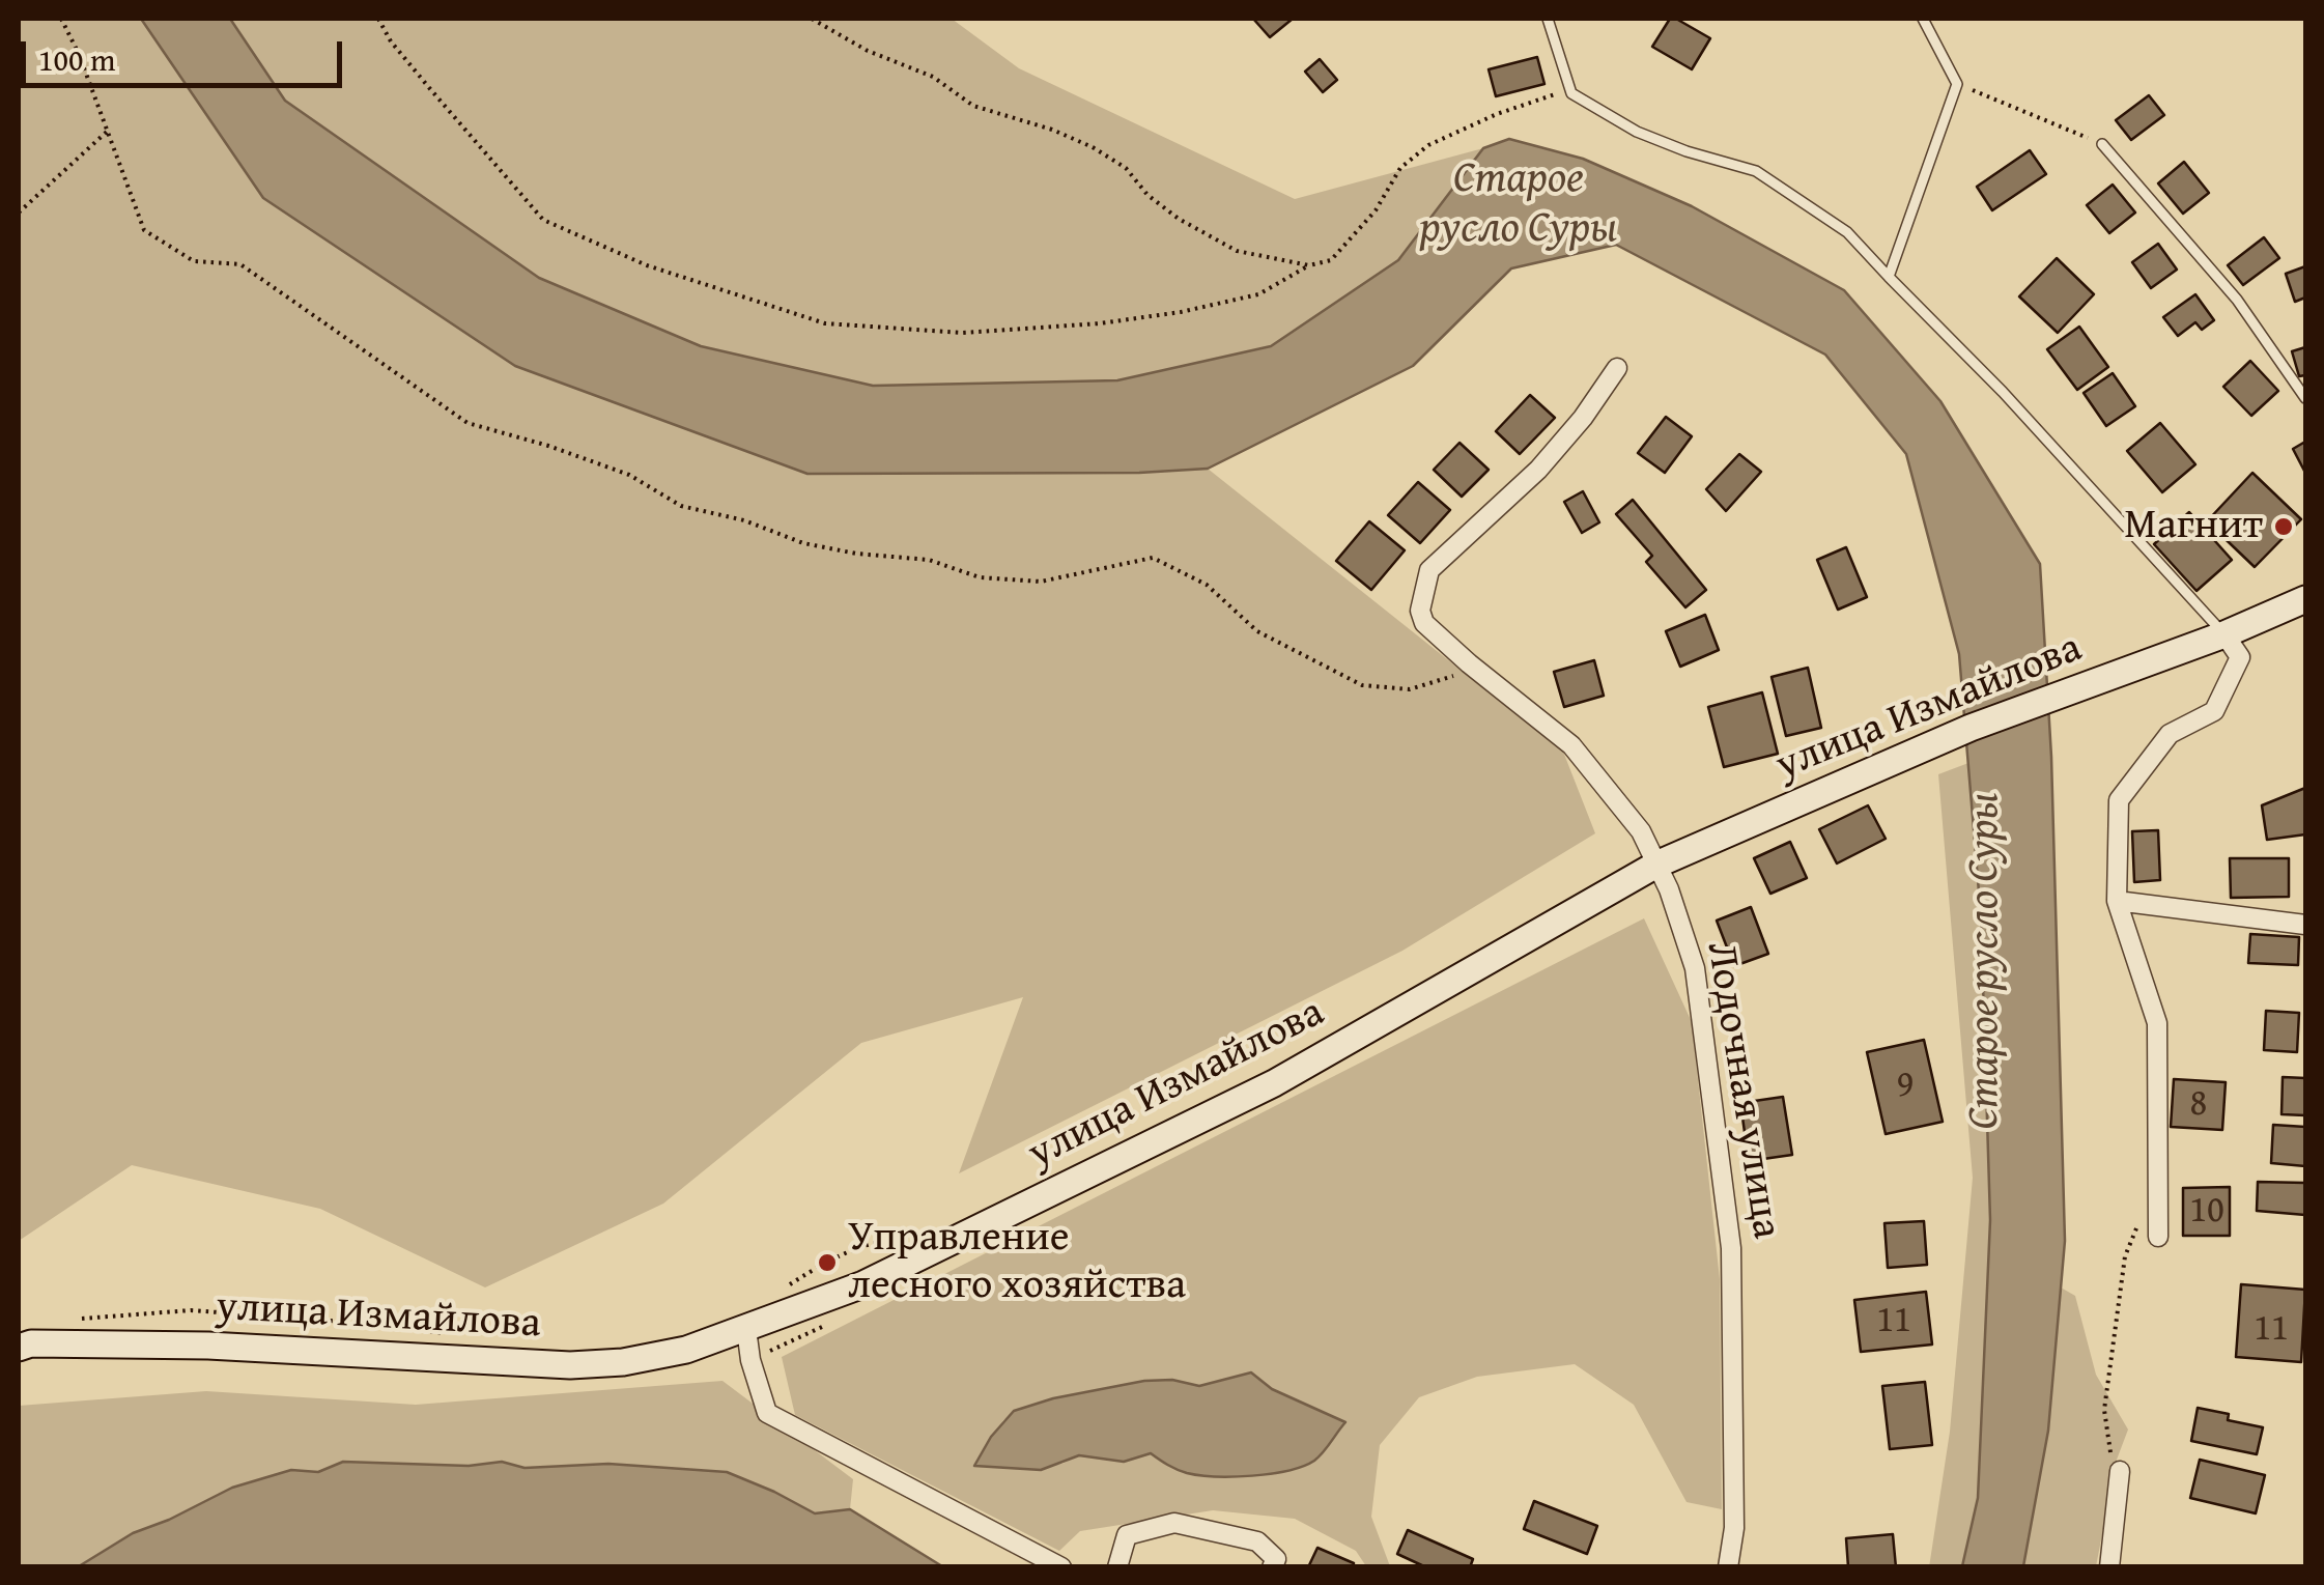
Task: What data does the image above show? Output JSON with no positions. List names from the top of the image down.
{
  "streets": {
    "main road": ["улица Измайлова"],
    "street": ["Лодочная улица"]
  },
  "crossings": [
    ["улица Измайлова", "Лодочная улица"]
  ],
  "water": ["Старое русло Суры"],
  "places": ["Магнит", "Управление лесного хозяйства"],
  "house_numbers": [
    "9",
    "8",
    "10",
    "11",
    "11"
  ],
  "scale_bar": "100 m"
}
